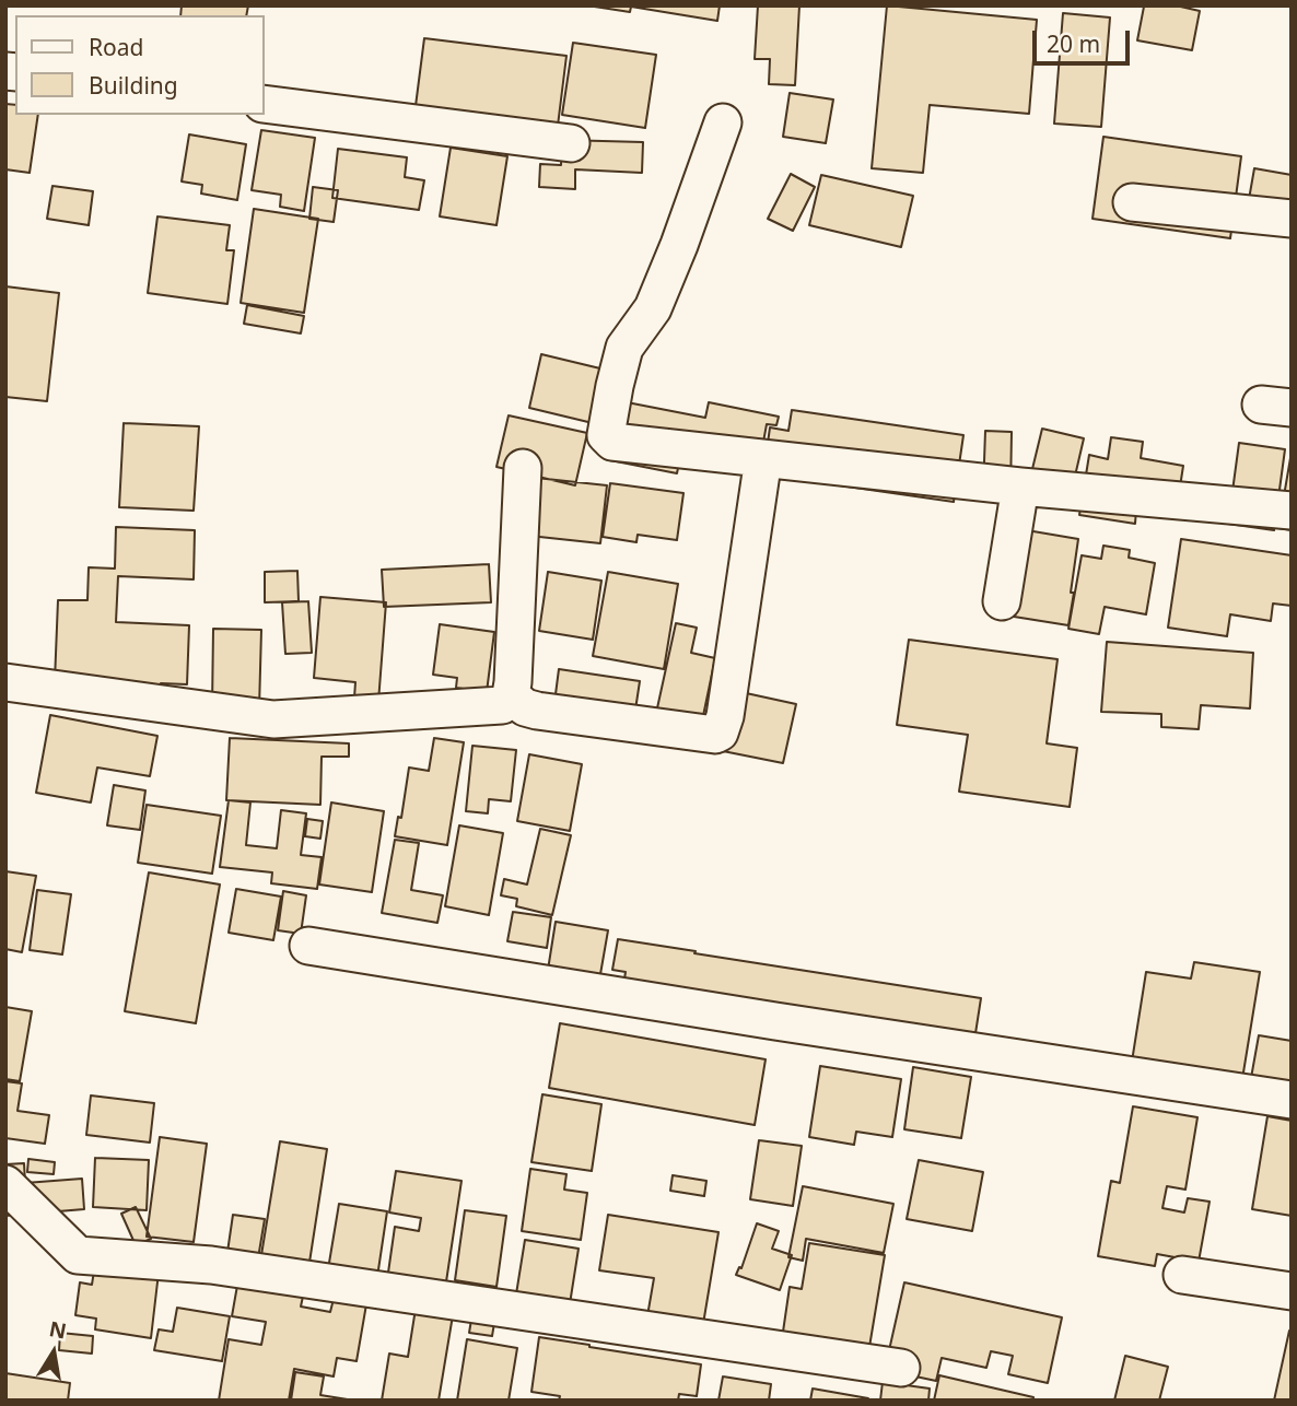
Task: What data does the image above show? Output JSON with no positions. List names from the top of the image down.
{
  "legend": ["Road", "Building"],
  "scale_bar": "20 m",
  "north": "top"
}
